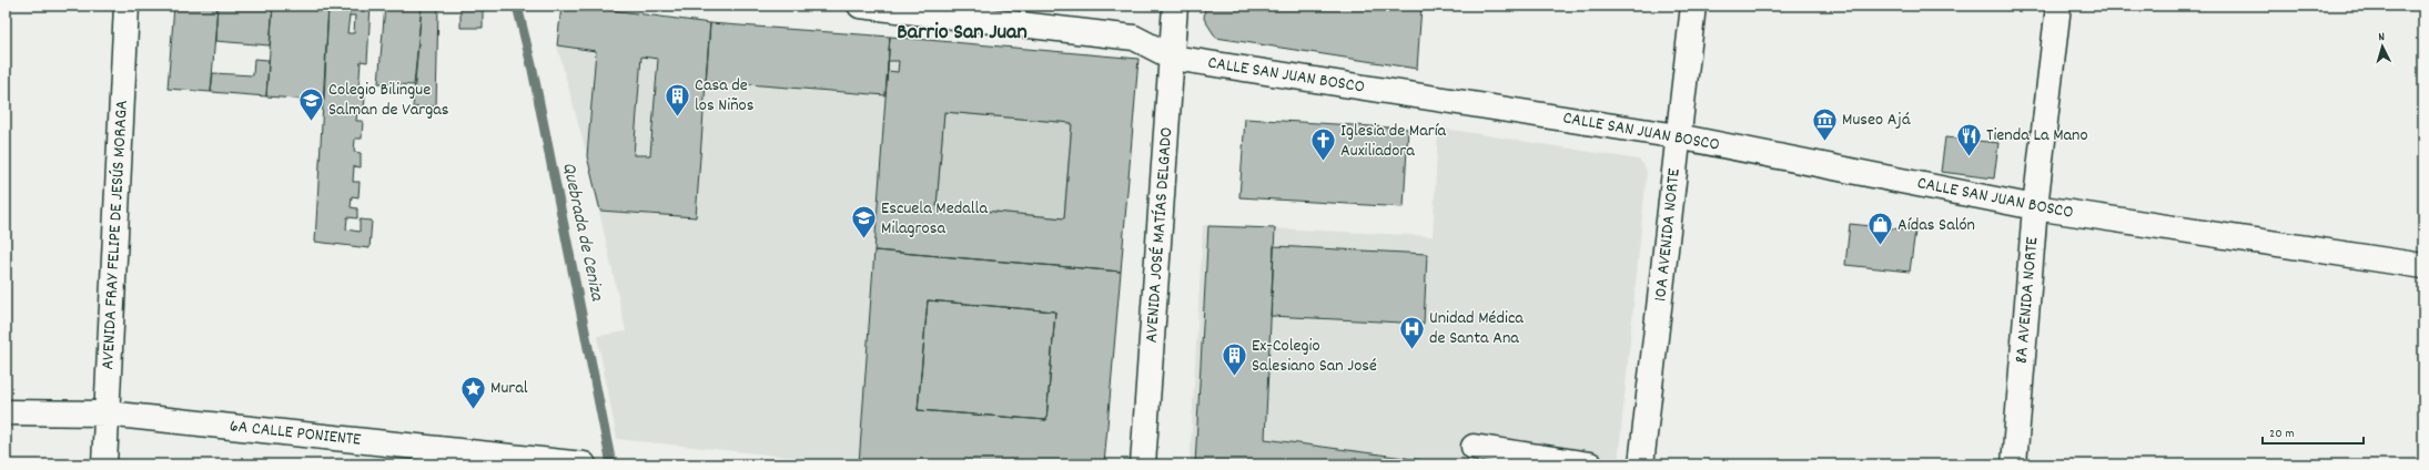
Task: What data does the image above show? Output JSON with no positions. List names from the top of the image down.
{
  "streets": {
    "street": [
      "CALLE SAN JUAN BOSCO",
      "AVENIDA FRAY FELIPE DE JESÚS MORAGA",
      "AVENIDA JOSÉ MATÍAS DELGADO",
      "10A AVENIDA NORTE",
      "8A AVENIDA NORTE",
      "6A CALLE PONIENTE"
    ]
  },
  "crossings": [
    ["CALLE SAN JUAN BOSCO", "AVENIDA JOSÉ MATÍAS DELGADO"],
    ["CALLE SAN JUAN BOSCO", "10A AVENIDA NORTE"],
    ["CALLE SAN JUAN BOSCO", "8A AVENIDA NORTE"],
    ["AVENIDA FRAY FELIPE DE JESÚS MORAGA", "6A CALLE PONIENTE"]
  ],
  "districts": ["Barrio San Juan"],
  "water": ["Quebrada de Ceniza"],
  "places": {
    "building": ["Casa de los Niños", "Ex-Colegio Salesiano San José"],
    "school or university": ["Colegio Bilingue Salman de Vargas", "Escuela Medalla Milagrosa"],
    "museum": ["Museo Ajá"],
    "restaurant": ["Tienda La Mano"],
    "church": ["Iglesia de María Auxiliadora"],
    "shop": ["Aídas Salón"],
    "hospital": ["Unidad Médica de Santa Ana"],
    "place": ["Mural"]
  },
  "scale_bar": "20 m",
  "north": "top"
}
